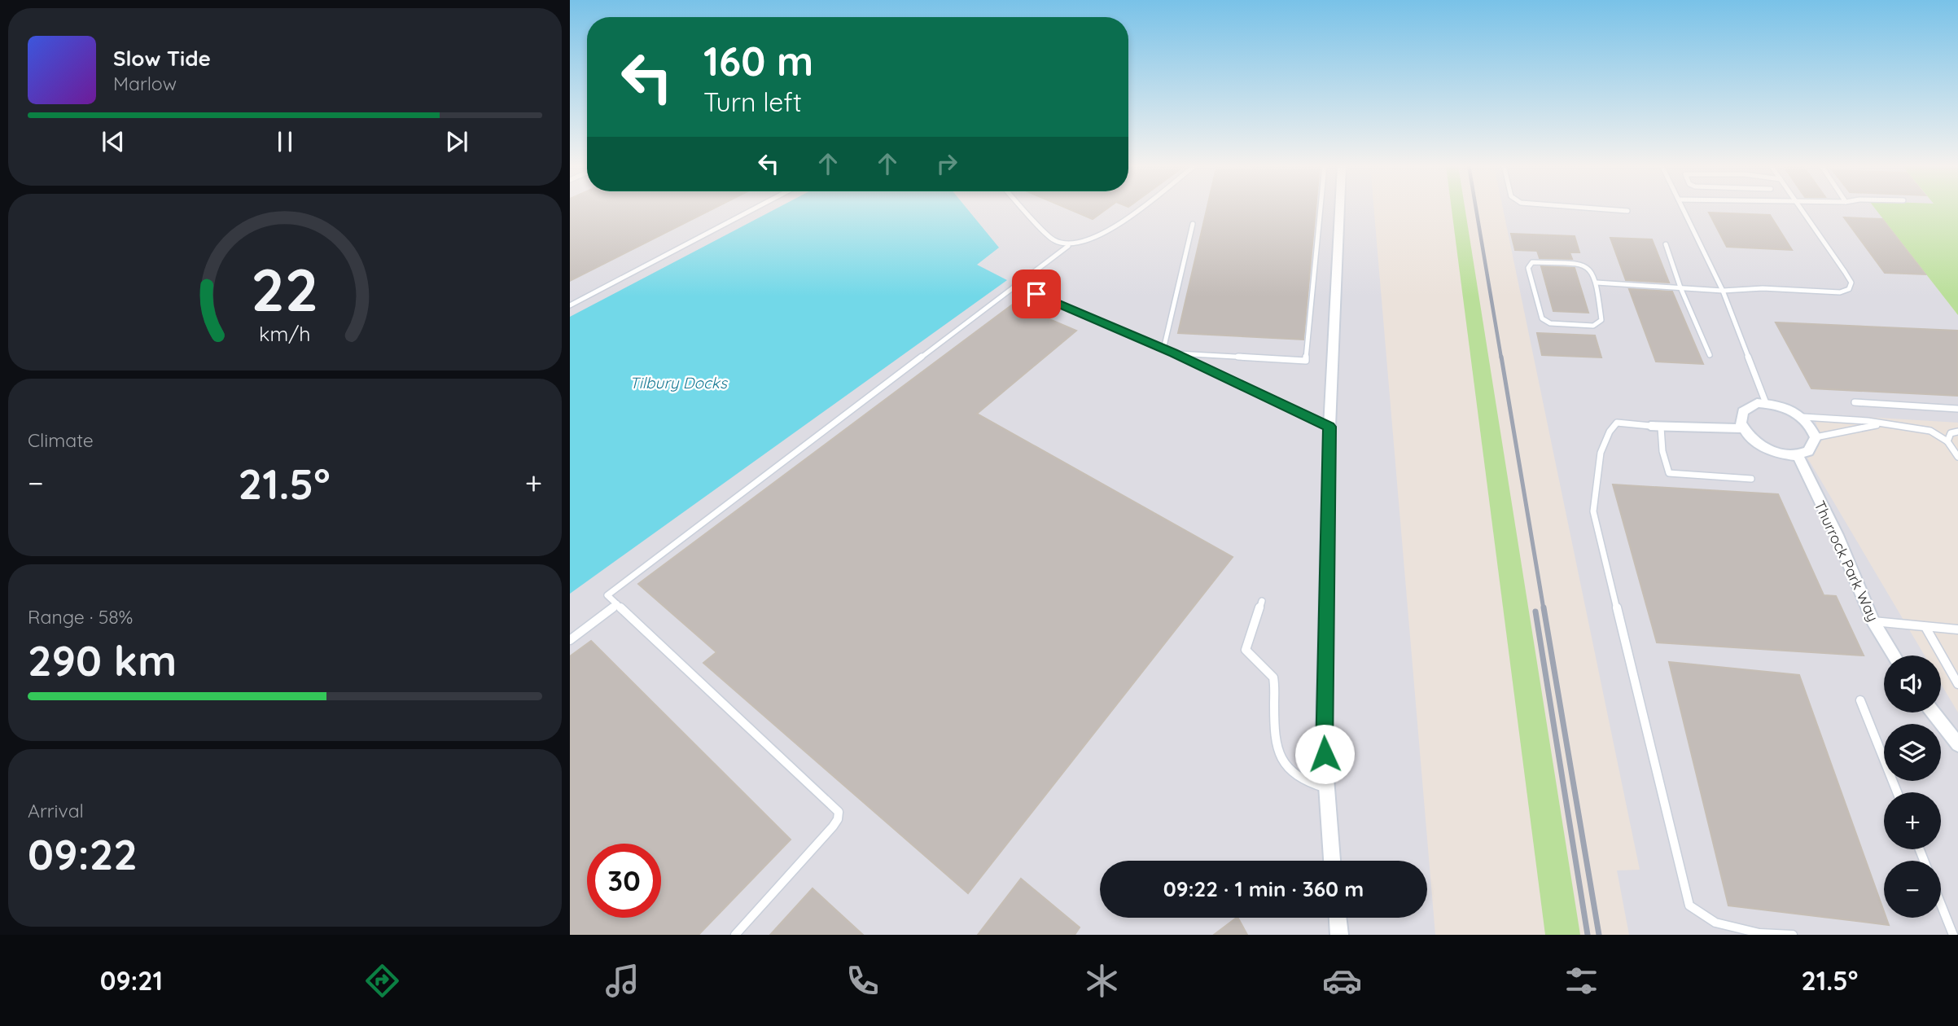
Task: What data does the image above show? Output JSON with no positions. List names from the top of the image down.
{
  "streets": {
    "street": ["Thurrock Park Way"]
  },
  "water": ["Tilbury Docks"],
  "page": {
    "turn": ["160 m", "Turn left"],
    "song": ["Slow Tide", "Marlow"],
    "tile": [
      "Climate",
      ["Range · 58%", "290 km"],
      ["Arrival", "09:22"]
    ],
    "heat": ["−", "21.5°", "+"],
    "map_buttons": ["+", "−"],
    "limit": "30",
    "trip": "09:22 · 1 min · 360 m",
    "tabs": ["09:21", "21.5°"],
    "gauge": ["22", "km/h"]
  }
}
